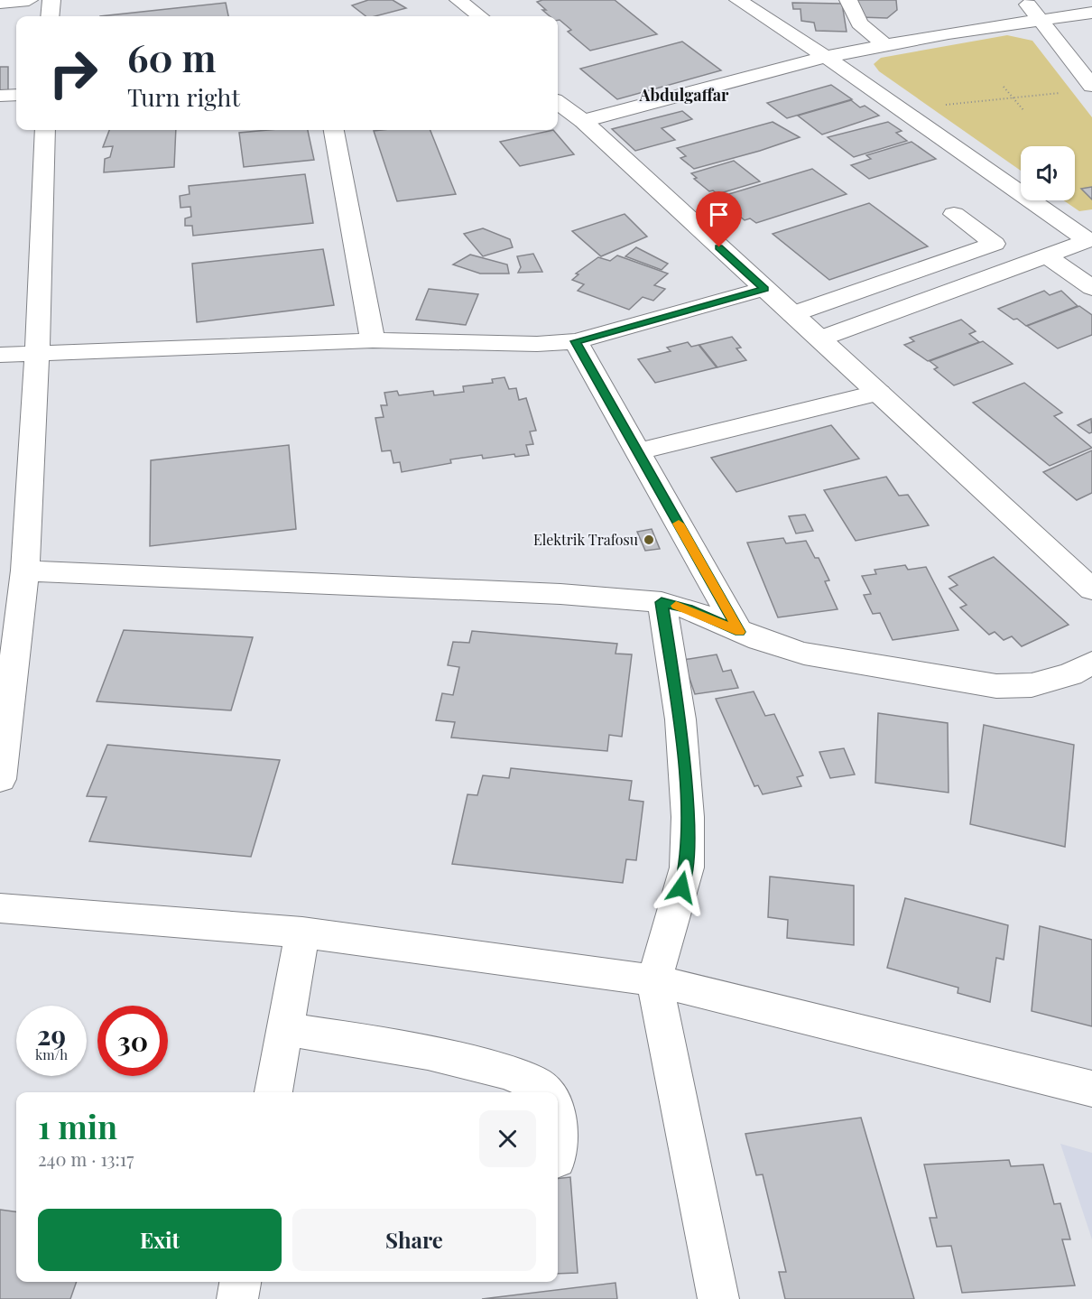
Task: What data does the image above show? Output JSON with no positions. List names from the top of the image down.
{
  "districts": ["Abdulgaffar"],
  "places": ["Elektrik Trafosu"],
  "page": {
    "turn": ["60 m", "Turn right"],
    "speed": "29 km/h",
    "limit": "30",
    "heading": ["1 min", "240 m · 13:17"],
    "buttons": ["Exit", "Share"]
  }
}
